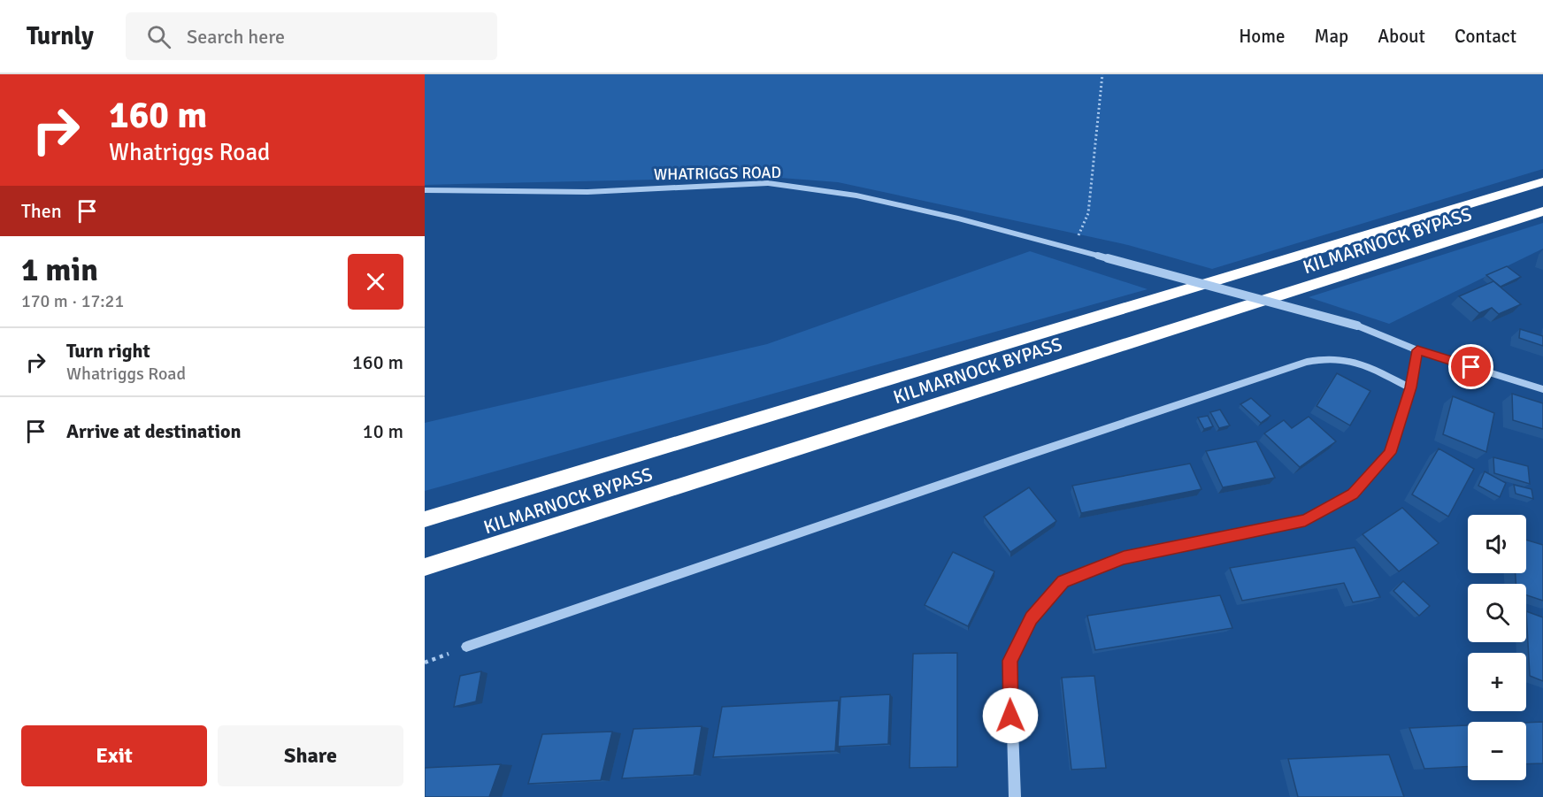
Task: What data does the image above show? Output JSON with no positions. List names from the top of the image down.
{
  "streets": {
    "highway": ["KILMARNOCK BYPASS"],
    "street": ["WHATRIGGS ROAD"]
  },
  "page": {
    "header": "Turnly",
    "search": "Search here",
    "nav": [
      "Home",
      "Map",
      "About",
      "Contact"
    ],
    "turn": ["160 m", "Whatriggs Road"],
    "then": "Then",
    "heading": ["1 min", "170 m · 17:21"],
    "list": [
      {
        "name": "Turn right",
        "note": "Whatriggs Road",
        "value": "160 m"
      },
      {
        "name": "Arrive at destination",
        "value": "10 m"
      }
    ],
    "map_buttons": ["+", "−"],
    "buttons": ["Exit", "Share"]
  }
}
